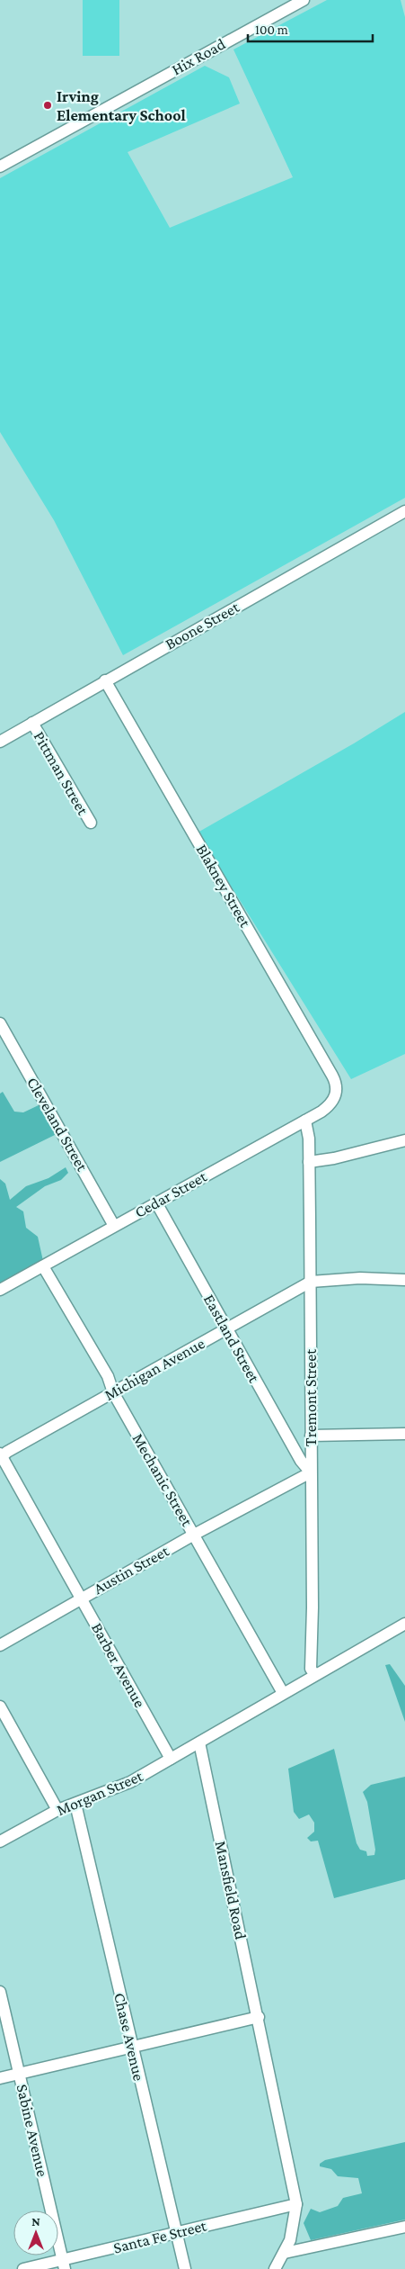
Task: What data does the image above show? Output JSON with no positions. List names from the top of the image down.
{
  "streets": {
    "street": [
      "Hix Road",
      "Boone Street",
      "Pittman Street",
      "Blakney Street",
      "Cleveland Street",
      "Cedar Street",
      "Eastland Street",
      "Michigan Avenue",
      "Tremont Street",
      "Mechanic Street",
      "Austin Street",
      "Barber Avenue",
      "Morgan Street",
      "Mansfield Road",
      "Chase Avenue",
      "Sabine Avenue",
      "Santa Fe Street"
    ]
  },
  "crossings": [
    ["Boone Street", "Pittman Street"],
    ["Boone Street", "Blakney Street"],
    ["Blakney Street", "Cedar Street"],
    ["Cleveland Street", "Cedar Street"],
    ["Cedar Street", "Eastland Street"],
    ["Cedar Street", "Tremont Street"],
    ["Cedar Street", "Mechanic Street"],
    ["Eastland Street", "Michigan Avenue"],
    ["Eastland Street", "Tremont Street"],
    ["Eastland Street", "Austin Street"],
    ["Michigan Avenue", "Tremont Street"],
    ["Michigan Avenue", "Mechanic Street"],
    ["Michigan Avenue", "Barber Avenue"],
    ["Tremont Street", "Austin Street"],
    ["Mechanic Street", "Austin Street"],
    ["Austin Street", "Barber Avenue"],
    ["Barber Avenue", "Morgan Street"],
    ["Morgan Street", "Mansfield Road"],
    ["Morgan Street", "Chase Avenue"],
    ["Mansfield Road", "Santa Fe Street"],
    ["Chase Avenue", "Santa Fe Street"],
    ["Sabine Avenue", "Santa Fe Street"]
  ],
  "places": ["Irving Elementary School"],
  "scale_bar": "100 m",
  "north": "top"
}
